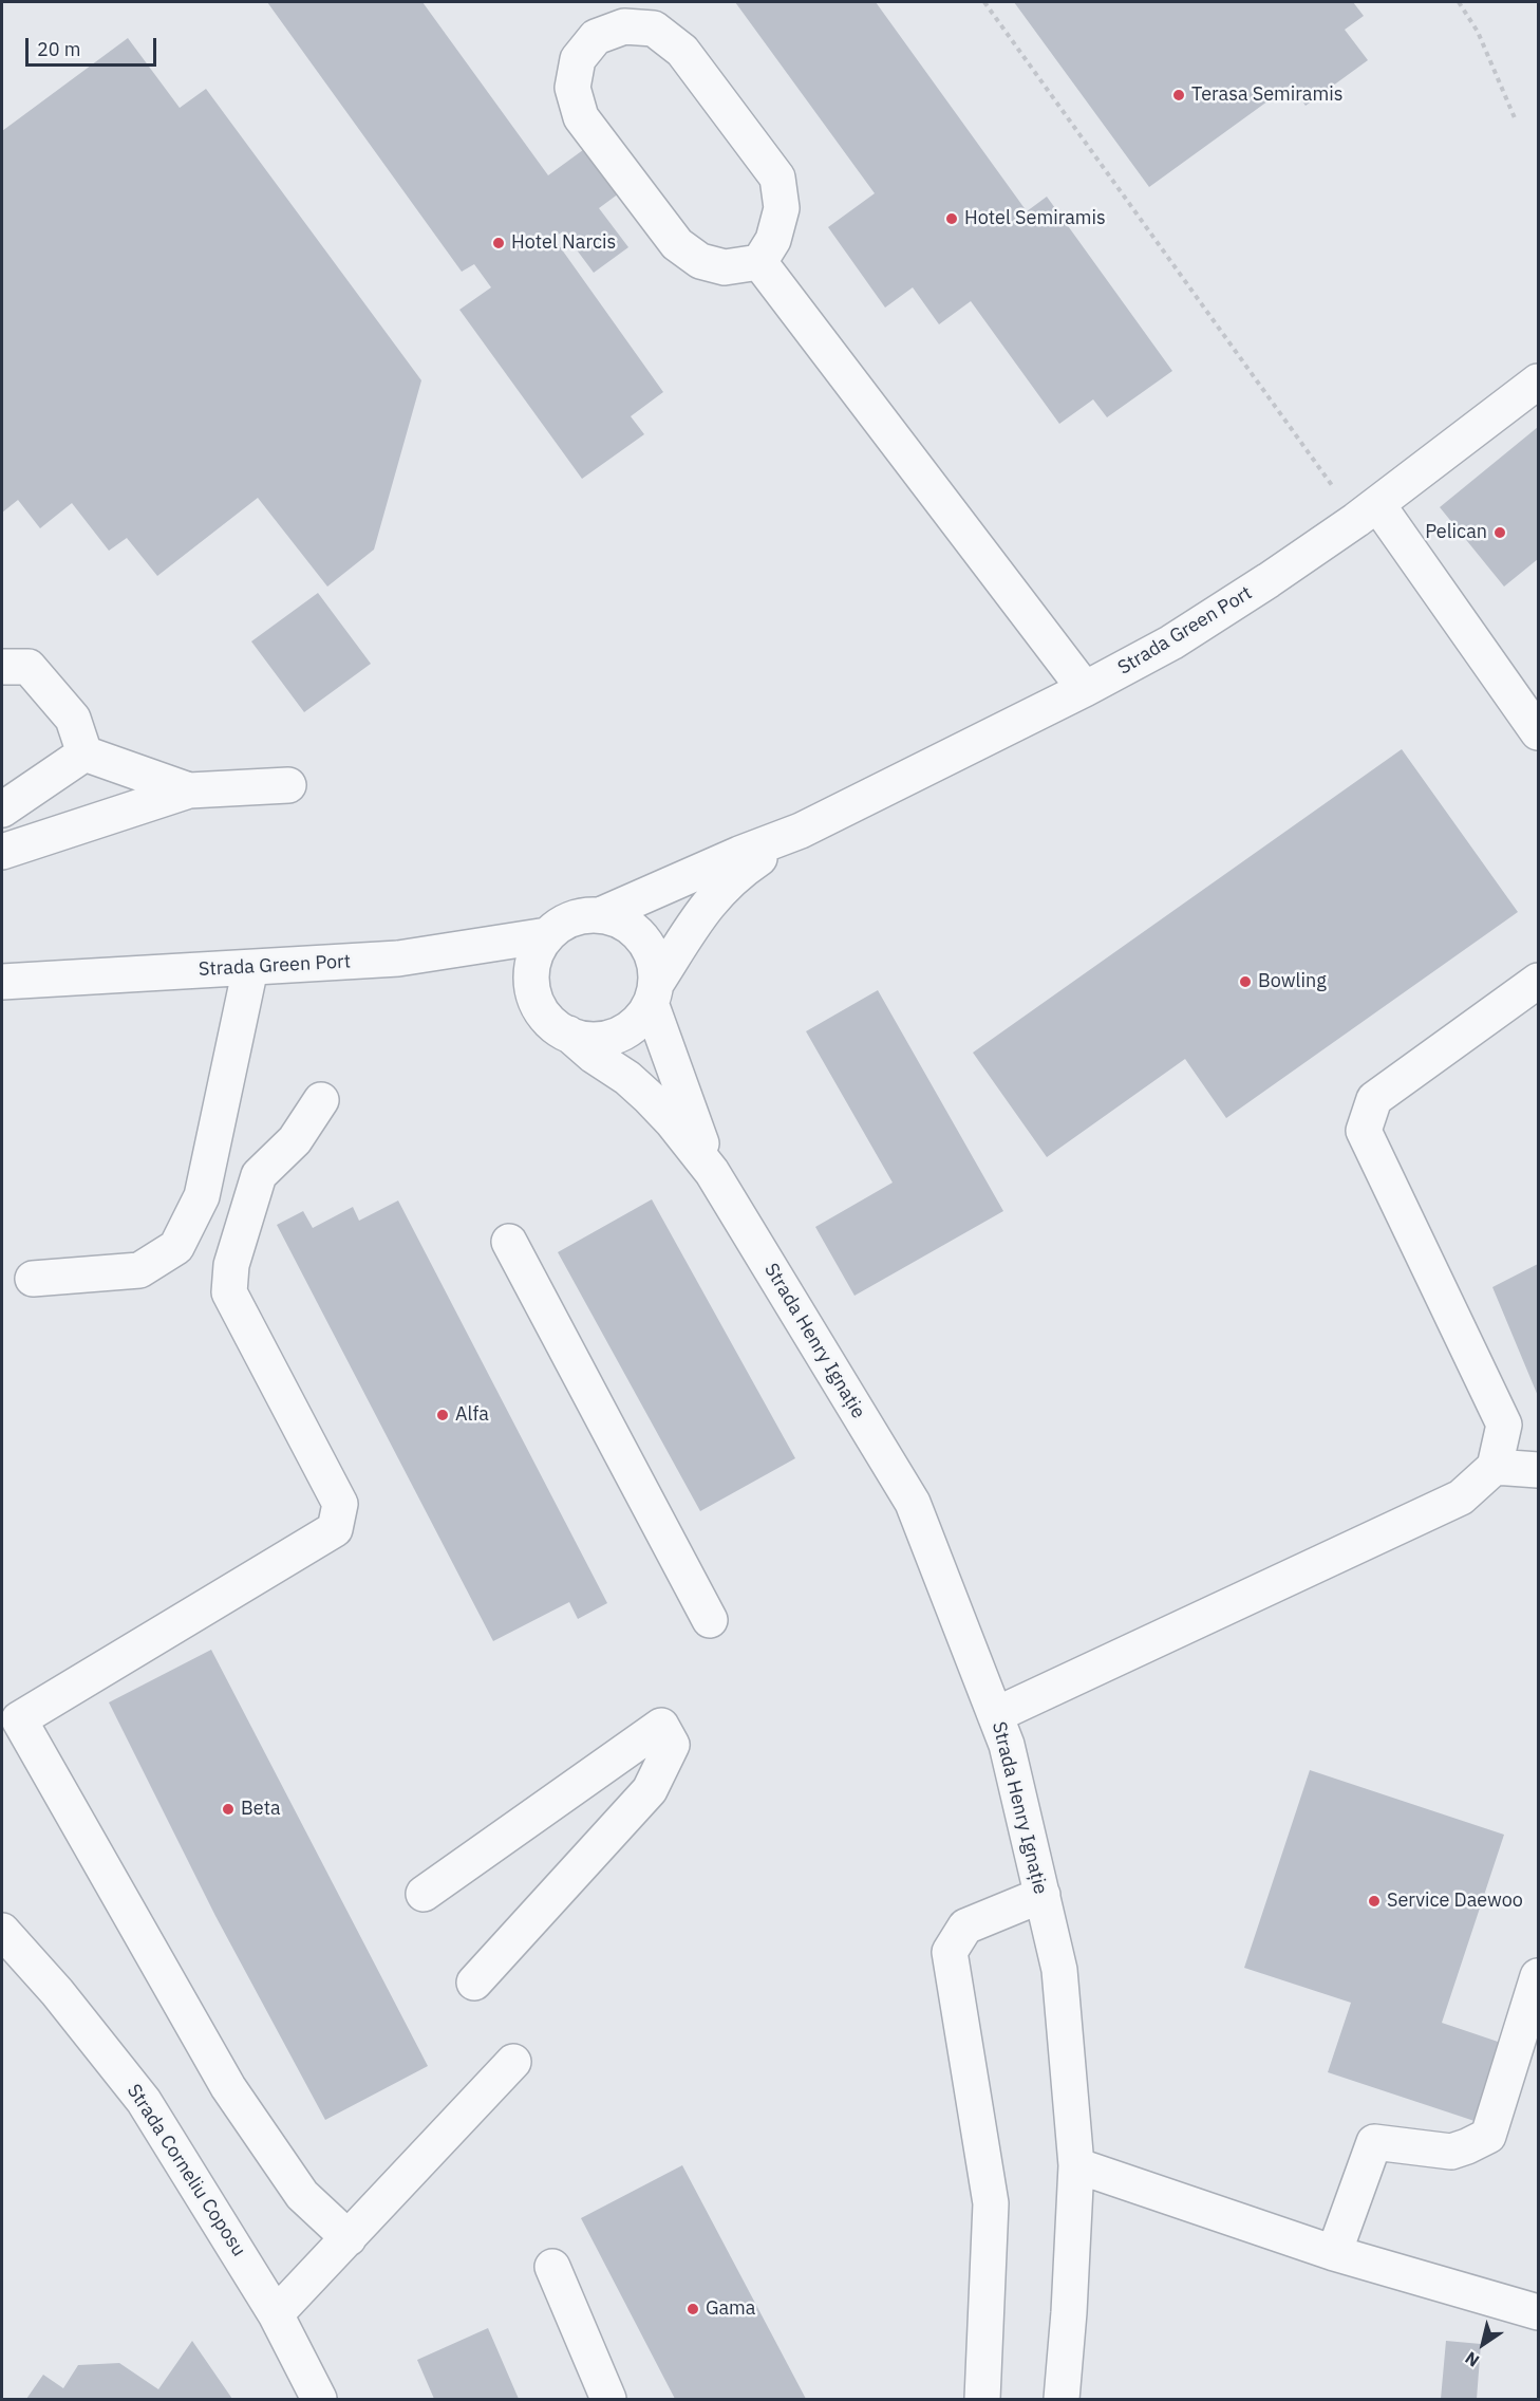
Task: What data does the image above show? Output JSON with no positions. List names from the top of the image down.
{
  "streets": {
    "street": ["Strada Green Port", "Strada Henry Ignație", "Strada Corneliu Coposu"]
  },
  "crossings": [
    ["Strada Green Port", "Strada Henry Ignație"]
  ],
  "places": [
    "Terasa Semiramis",
    "Hotel Semiramis",
    "Hotel Narcis",
    "Pelican",
    "Bowling",
    "Alfa",
    "Beta",
    "Service Daewoo",
    "Gama"
  ],
  "scale_bar": "20 m",
  "north": "bottom left"
}
